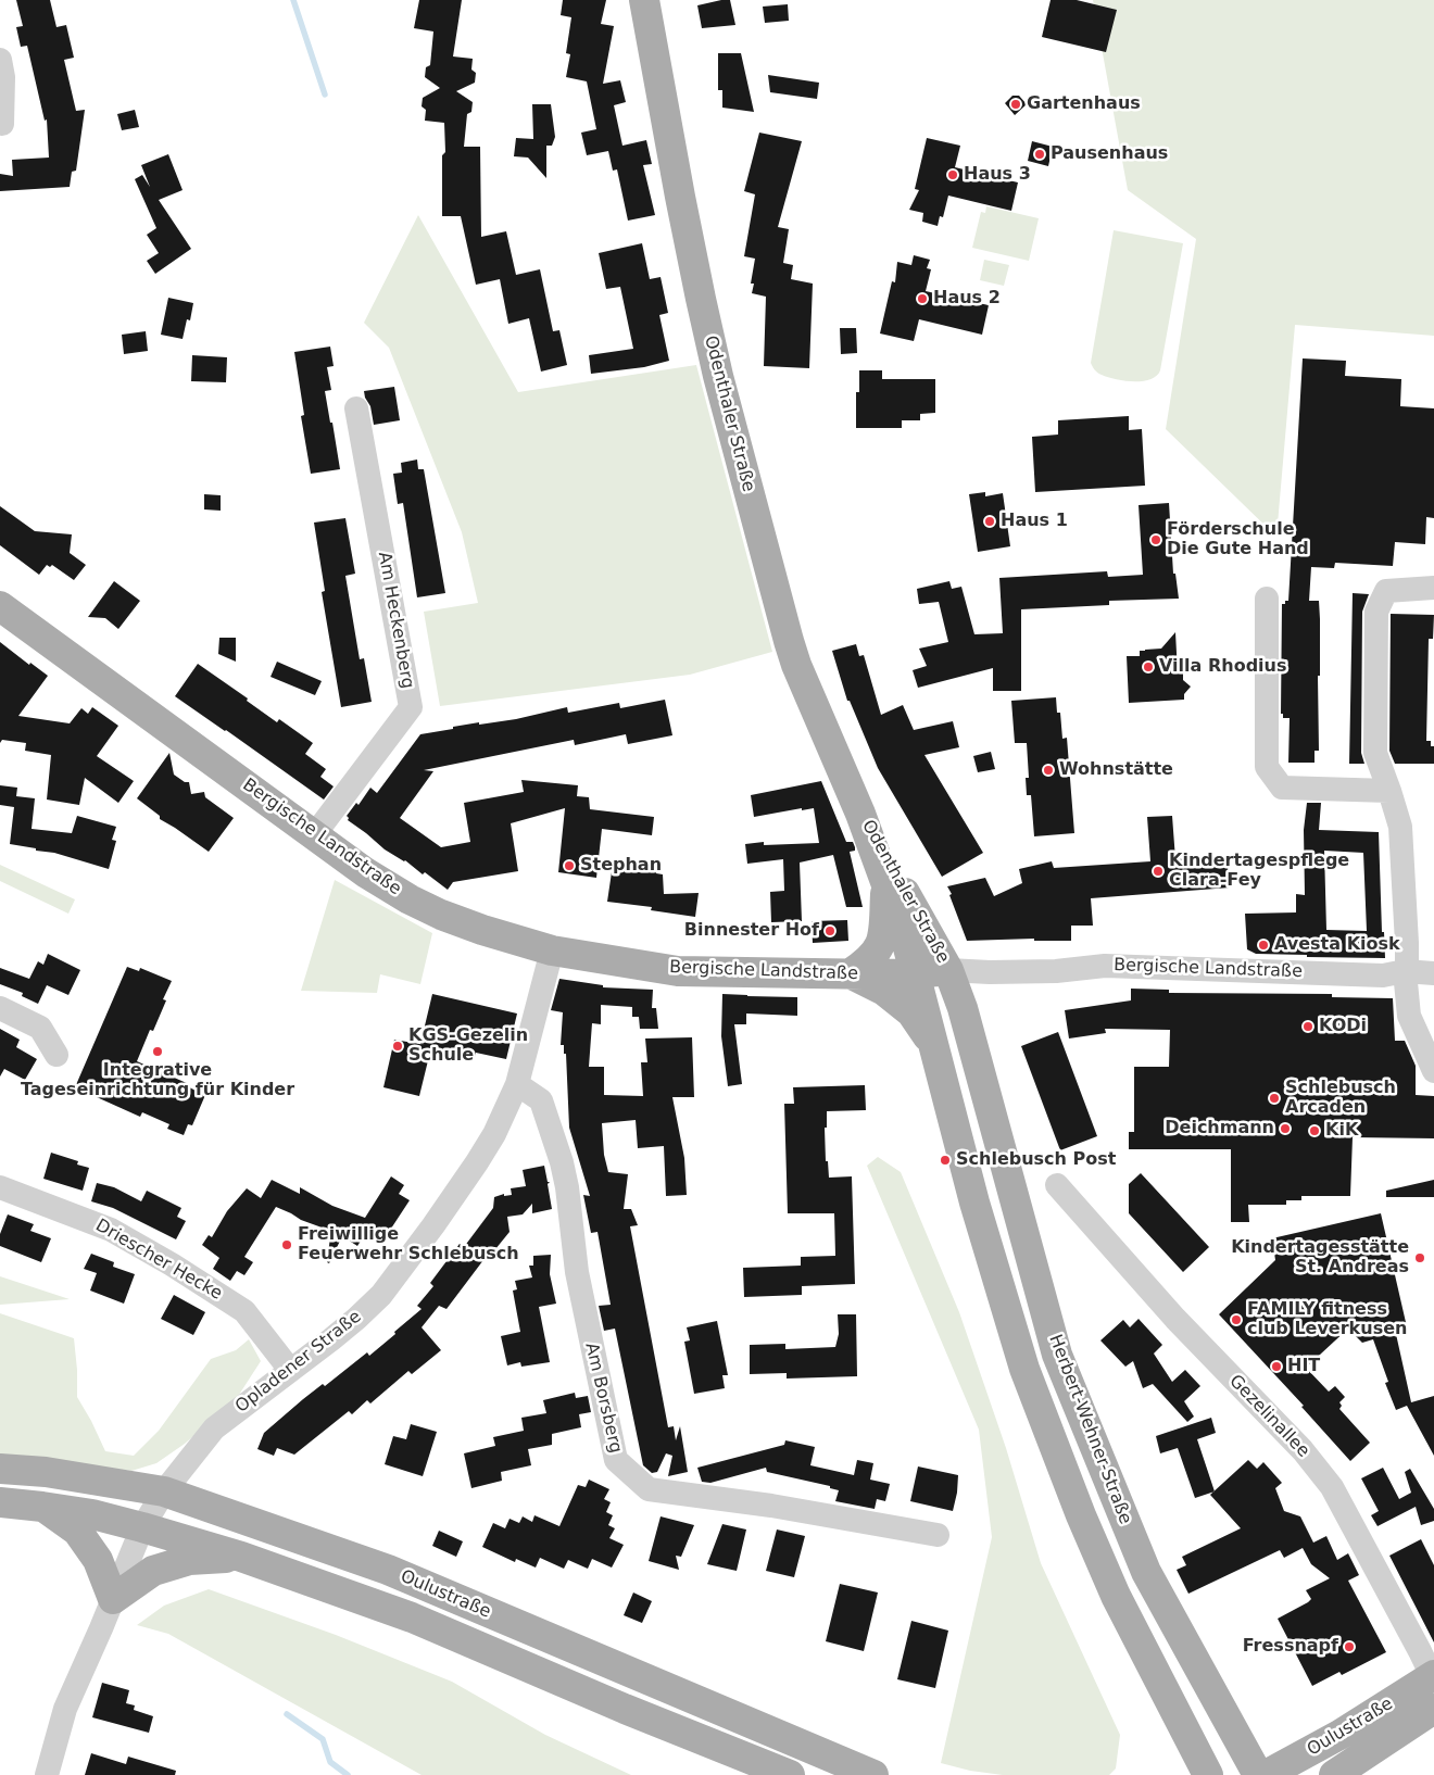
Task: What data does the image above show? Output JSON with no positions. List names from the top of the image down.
{
  "streets": {
    "main road": [
      "Odenthaler Straße",
      "Bergische Landstraße",
      "Herbert-Wehner-Straße",
      "Oulustraße"
    ],
    "street": [
      "Am Heckenberg",
      "Driescher Hecke",
      "Opladener Straße",
      "Am Borsberg",
      "Gezelinallee"
    ]
  },
  "crossings": [
    ["Odenthaler Straße", "Bergische Landstraße"],
    ["Odenthaler Straße", "Herbert-Wehner-Straße"],
    ["Am Heckenberg", "Bergische Landstraße"],
    ["Bergische Landstraße", "Opladener Straße"],
    ["Bergische Landstraße", "Herbert-Wehner-Straße"],
    ["Driescher Hecke", "Opladener Straße"],
    ["Opladener Straße", "Am Borsberg"],
    ["Opladener Straße", "Oulustraße"],
    ["Gezelinallee", "Oulustraße"]
  ],
  "places": [
    "Gartenhaus",
    "Pausenhaus",
    "Haus 3",
    "Haus 2",
    "Haus 1",
    "Förderschule Die Gute Hand",
    "Villa Rhodius",
    "Wohnstätte",
    "Stephan",
    "Kindertagespflege Clara-Fey",
    "Binnester Hof",
    "Avesta Kiosk",
    "KODi",
    "KGS-Gezelin Schule",
    "Integrative Tageseinrichtung für Kinder",
    "Schlebusch Arcaden",
    "Deichmann",
    "KiK",
    "Schlebusch Post",
    "Freiwillige Feuerwehr Schlebusch",
    "Kindertagesstätte St. Andreas",
    "FAMILY fitness club Leverkusen",
    "HIT",
    "Fressnapf"
  ]
}
